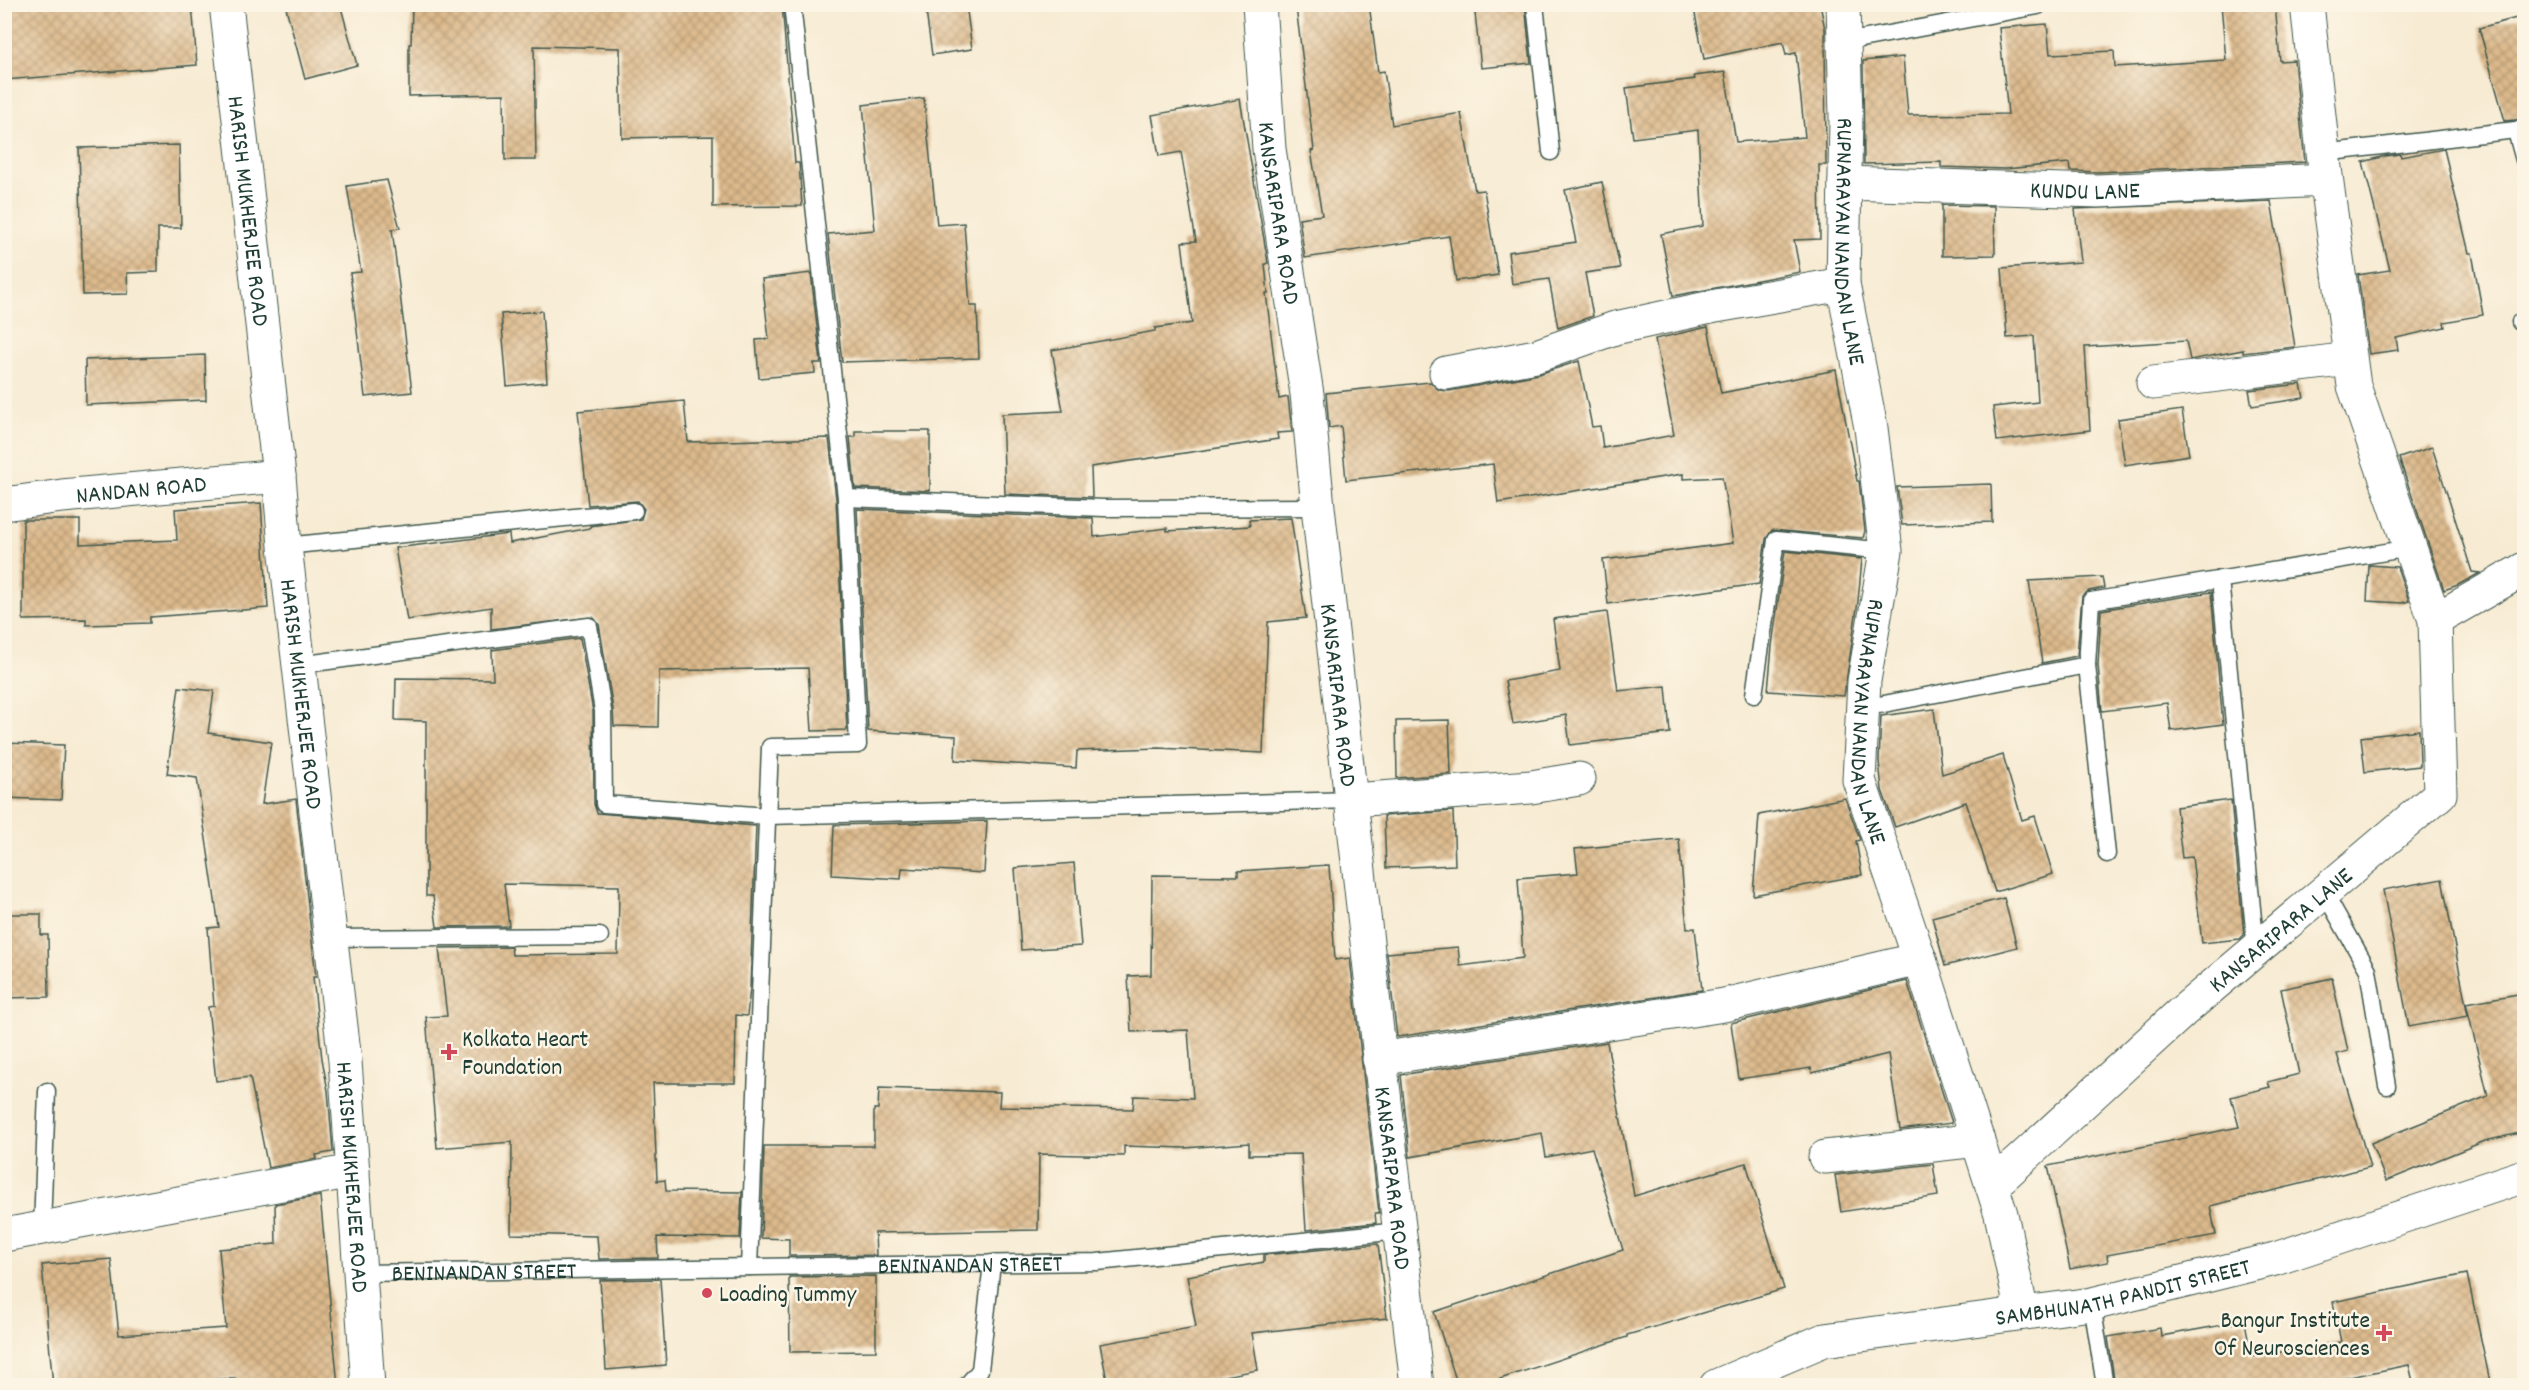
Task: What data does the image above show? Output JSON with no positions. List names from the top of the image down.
{
  "streets": {
    "street": [
      "KUNDU LANE",
      "HARISH MUKHERJEE ROAD",
      "KANSARIPARA ROAD",
      "RUPNARAYAN NANDAN LANE",
      "NANDAN ROAD",
      "KANSARIPARA LANE",
      "SAMBHUNATH PANDIT STREET"
    ],
    "lane": ["BENINANDAN STREET"]
  },
  "crossings": [
    ["KUNDU LANE", "RUPNARAYAN NANDAN LANE"],
    ["HARISH MUKHERJEE ROAD", "NANDAN ROAD"],
    ["HARISH MUKHERJEE ROAD", "BENINANDAN STREET"],
    ["KANSARIPARA ROAD", "BENINANDAN STREET"],
    ["RUPNARAYAN NANDAN LANE", "KANSARIPARA LANE"],
    ["RUPNARAYAN NANDAN LANE", "SAMBHUNATH PANDIT STREET"]
  ],
  "places": {
    "health": ["Kolkata Heart Foundation", "Bangur Institute Of Neurosciences"],
    "other": ["Loading Tummy"]
  }
}
